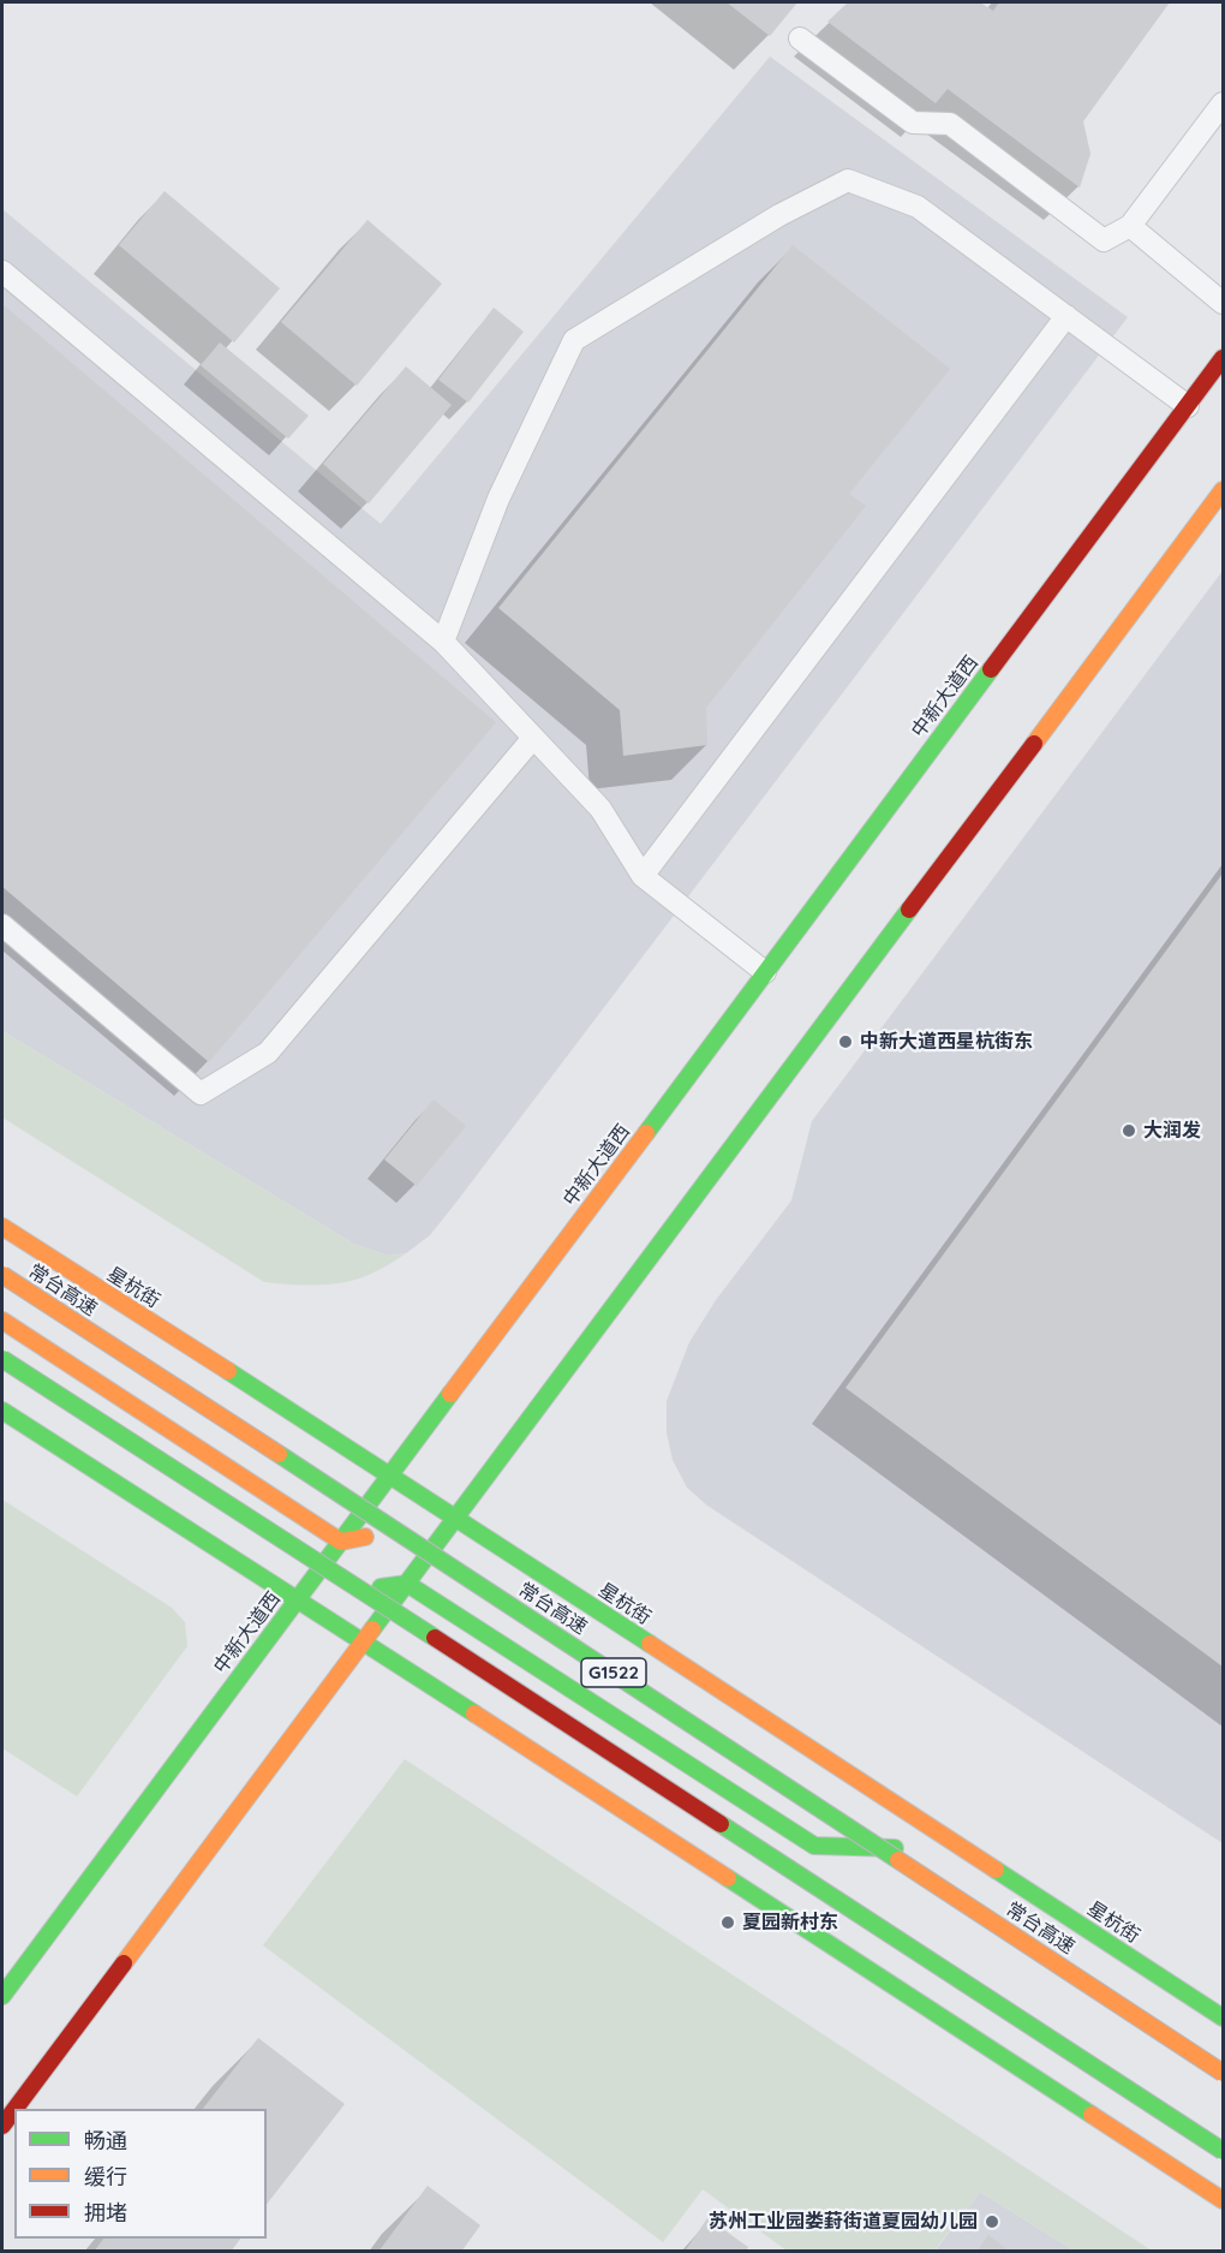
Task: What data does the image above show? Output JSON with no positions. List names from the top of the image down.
{
  "streets": {
    "main road": [
      "中新大道西",
      "星杭街",
      "常台高速",
      "G1522"
    ]
  },
  "crossings": [
    ["中新大道西", "星杭街"]
  ],
  "places": [
    "中新大道西星杭街东",
    "大润发",
    "夏园新村东",
    "苏州工业园娄葑街道夏园幼儿园"
  ],
  "legend": ["畅通", "缓行", "拥堵"]
}
